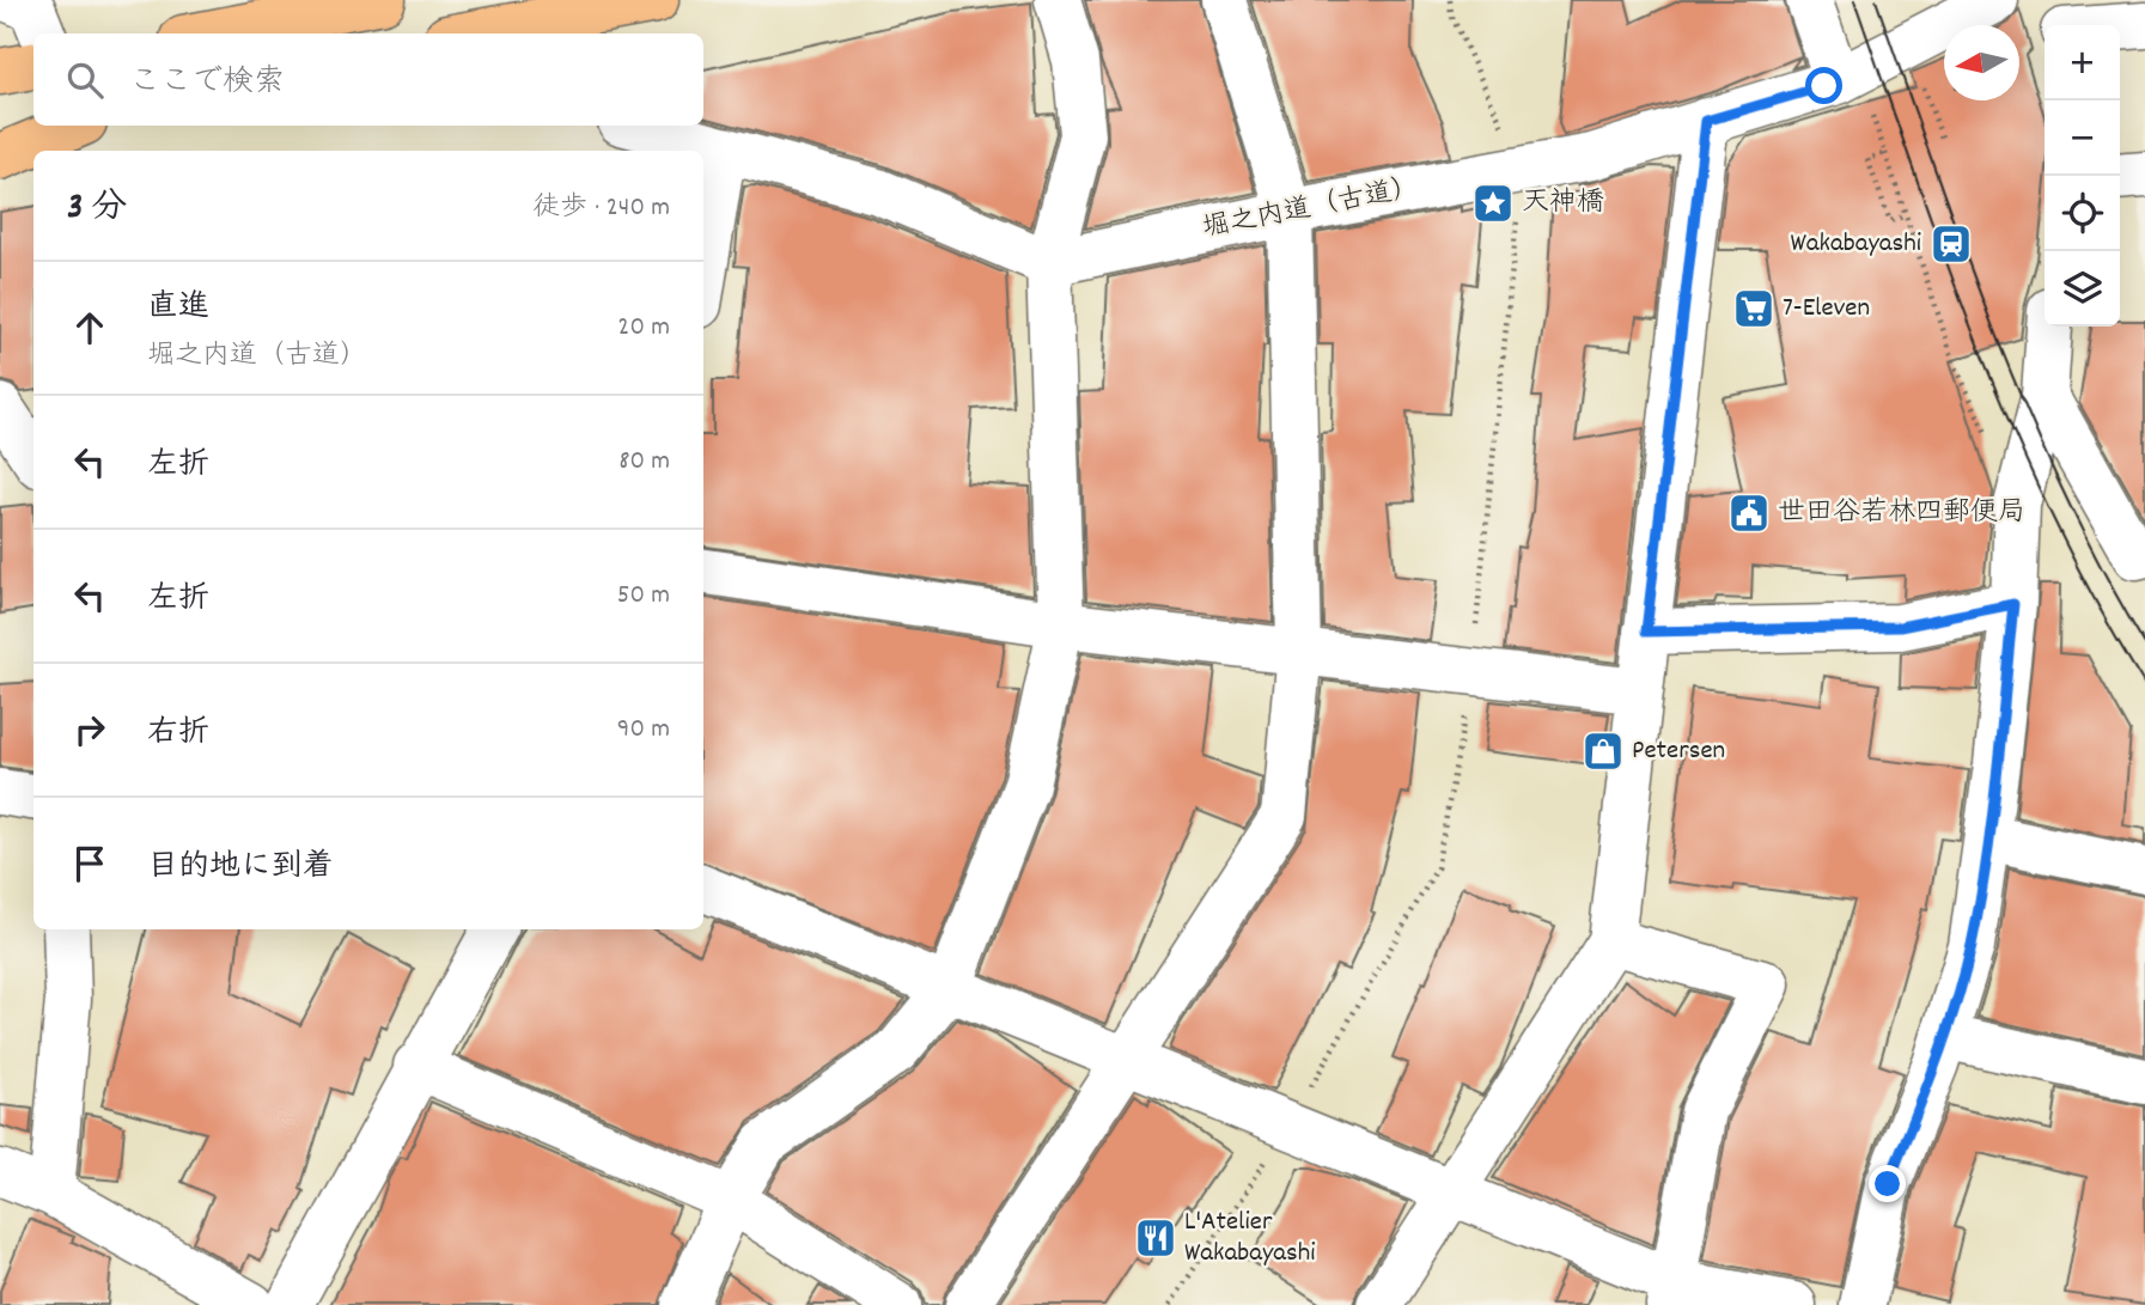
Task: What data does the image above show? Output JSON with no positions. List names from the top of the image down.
{
  "streets": {
    "street": ["堀之内道（古道）"]
  },
  "places": {
    "place": ["天神橋"],
    "station": ["Wakabayashi"],
    "supermarket": ["7-Eleven"],
    "public building": ["世田谷若林四郵便局"],
    "shop": ["Petersen"],
    "restaurant": ["L'Atelier Wakabayashi"]
  },
  "north": "left",
  "page": {
    "map_buttons": ["+", "−"],
    "search": "ここで検索",
    "heading": ["3 分", "徒歩 · 240 m"],
    "list": [
      ["直進", "堀之内道（古道）", "20 m"],
      ["左折", "80 m"],
      ["左折", "50 m"],
      ["右折", "90 m"],
      "目的地に到着"
    ]
  }
}
